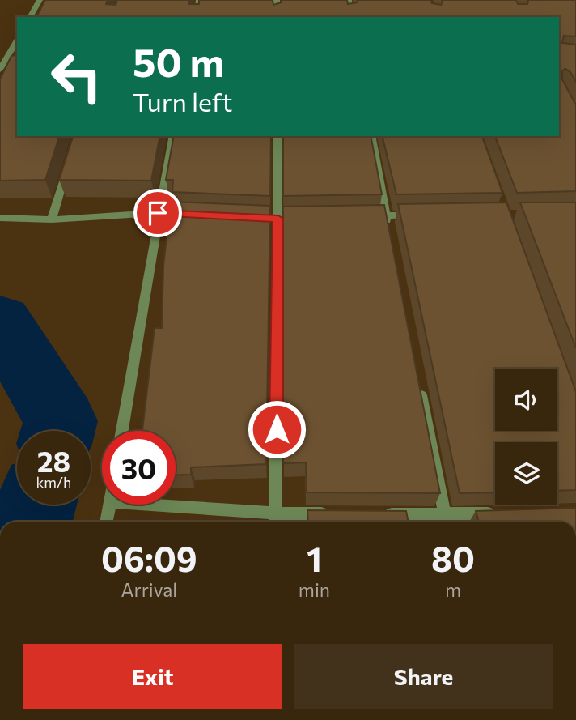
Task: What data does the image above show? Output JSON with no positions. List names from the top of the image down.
{
  "page": {
    "turn": ["50 m", "Turn left"],
    "speed": "28 km/h",
    "limit": "30",
    "eta": [
      "06:09",
      "Arrival",
      "1",
      "min",
      "80",
      "m"
    ],
    "buttons": ["Exit", "Share"]
  }
}
